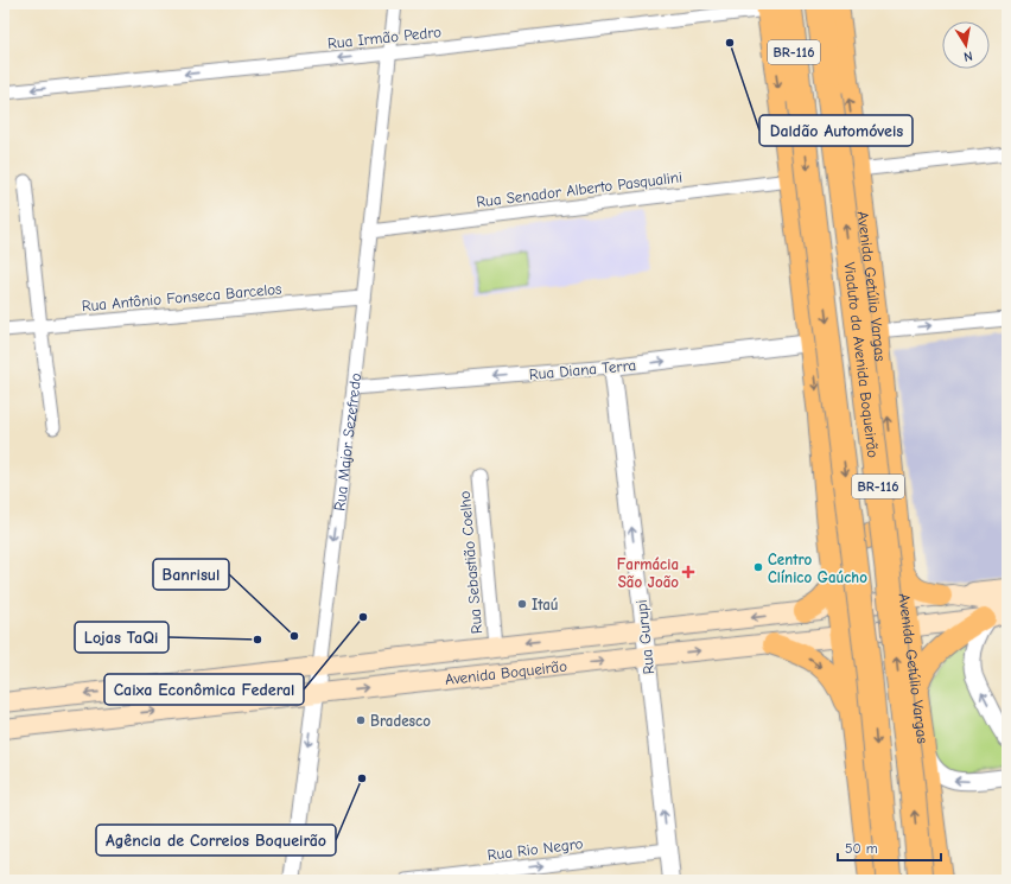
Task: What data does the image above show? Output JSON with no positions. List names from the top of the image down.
{
  "streets": {
    "highway": ["BR-116", "Viaduto da Avenida Boqueirão"],
    "main road": ["Avenida Getúlio Vargas", "Avenida Boqueirão"],
    "street": [
      "Rua Irmão Pedro",
      "Rua Senador Alberto Pasqualini",
      "Rua Antônio Fonseca Barcelos",
      "Rua Diana Terra",
      "Rua Major Sezefredo",
      "Rua Sebastião Coelho",
      "Rua Gurupi",
      "Rua Rio Negro"
    ]
  },
  "crossings": [
    ["Rua Irmão Pedro", "Viaduto da Avenida Boqueirão"],
    ["Rua Irmão Pedro", "Rua Major Sezefredo"],
    ["Rua Senador Alberto Pasqualini", "Rua Major Sezefredo"],
    ["Avenida Getúlio Vargas", "Avenida Boqueirão"],
    ["Rua Antônio Fonseca Barcelos", "Rua Major Sezefredo"],
    ["Rua Diana Terra", "Rua Major Sezefredo"],
    ["Rua Diana Terra", "Rua Gurupi"],
    ["Rua Major Sezefredo", "Avenida Boqueirão"],
    ["Rua Sebastião Coelho", "Avenida Boqueirão"],
    ["Rua Gurupi", "Avenida Boqueirão"],
    ["Rua Gurupi", "Rua Rio Negro"]
  ],
  "one_way": [
    "Rua Irmão Pedro",
    "Rua Major Sezefredo",
    "Rua Gurupi",
    "Rua Rio Negro"
  ],
  "places": {
    "other": [
      "Daldão Automóveis",
      "Centro Clínico Gaúcho",
      "Itaú",
      "Caixa Econômica Federal",
      "Banrisul",
      "Lojas TaQi",
      "Bradesco",
      "Agência de Correios Boqueirão"
    ],
    "health": ["Farmácia São João"]
  },
  "scale_bar": "50 m",
  "north": "bottom"
}
